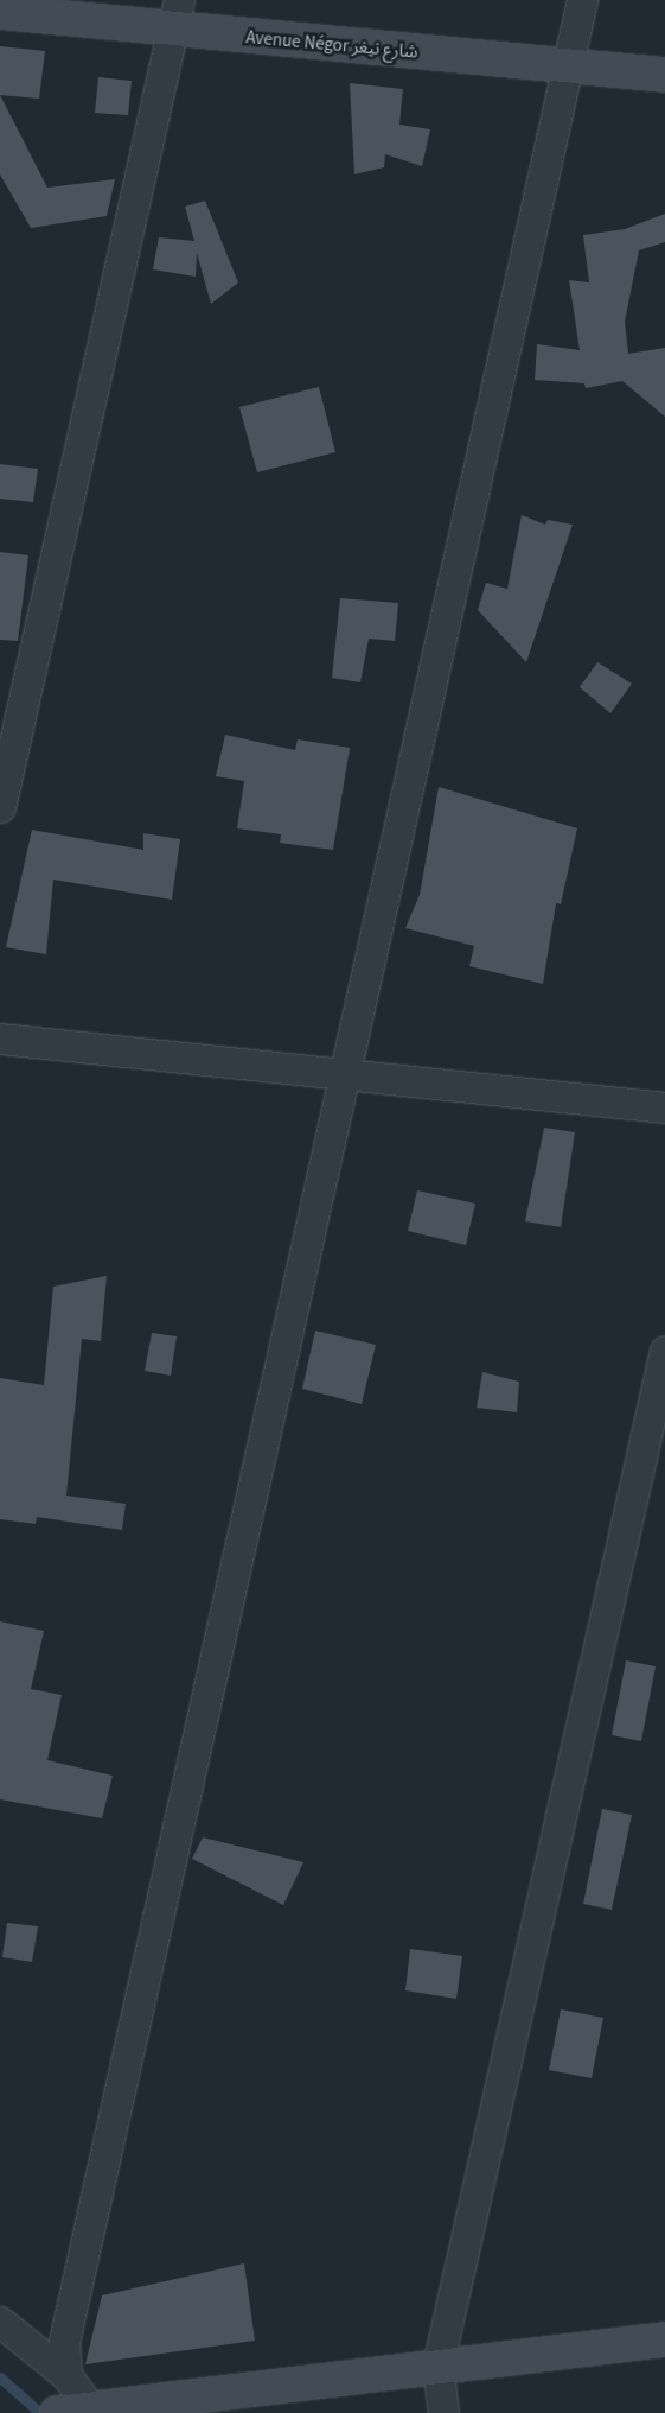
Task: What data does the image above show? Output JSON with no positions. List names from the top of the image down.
{
  "streets": {
    "main road": ["Avenue Négor شارع نيغر"]
  }
}
